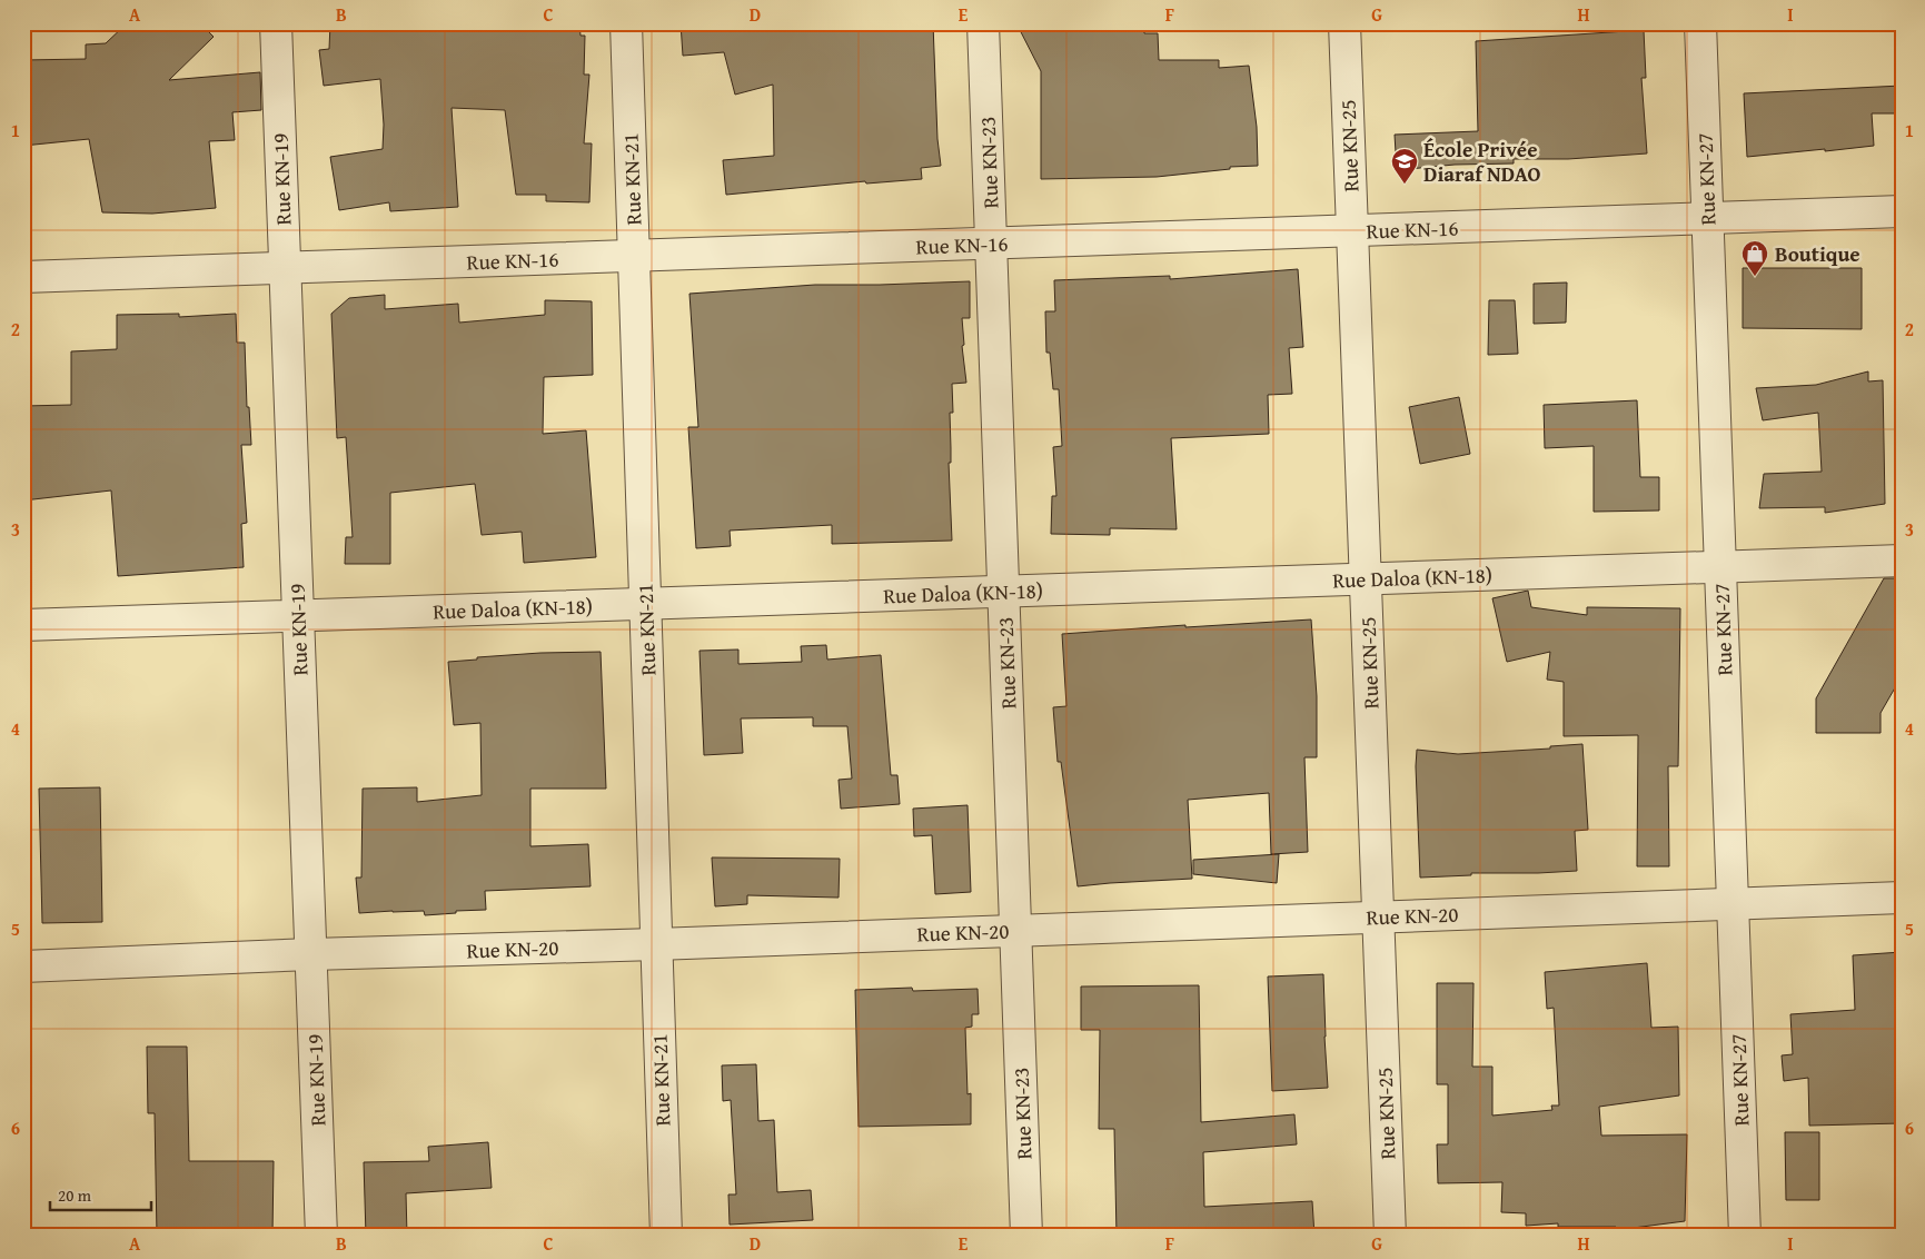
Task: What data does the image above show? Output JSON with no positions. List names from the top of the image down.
{
  "streets": {
    "street": [
      "Rue KN-25",
      "Rue KN-23",
      "Rue KN-19",
      "Rue KN-21",
      "Rue KN-27",
      "Rue KN-16",
      "Rue Daloa (KN-18)",
      "Rue KN-20"
    ]
  },
  "crossings": [
    ["Rue KN-25", "Rue KN-16"],
    ["Rue KN-25", "Rue Daloa (KN-18)"],
    ["Rue KN-25", "Rue KN-20"],
    ["Rue KN-23", "Rue KN-16"],
    ["Rue KN-23", "Rue Daloa (KN-18)"],
    ["Rue KN-23", "Rue KN-20"],
    ["Rue KN-19", "Rue KN-16"],
    ["Rue KN-19", "Rue Daloa (KN-18)"],
    ["Rue KN-19", "Rue KN-20"],
    ["Rue KN-21", "Rue KN-16"],
    ["Rue KN-21", "Rue Daloa (KN-18)"],
    ["Rue KN-21", "Rue KN-20"],
    ["Rue KN-27", "Rue KN-16"],
    ["Rue KN-27", "Rue Daloa (KN-18)"],
    ["Rue KN-27", "Rue KN-20"]
  ],
  "places": {
    "school or university": ["École Privée Diaraf NDAO"],
    "shop": ["Boutique"]
  },
  "scale_bar": "20 m",
  "grid": {
    "columns": [
      "A",
      "B",
      "C",
      "D",
      "E",
      "F",
      "G",
      "H",
      "I"
    ],
    "rows": [
      "1",
      "2",
      "3",
      "4",
      "5",
      "6"
    ]
  }
}
